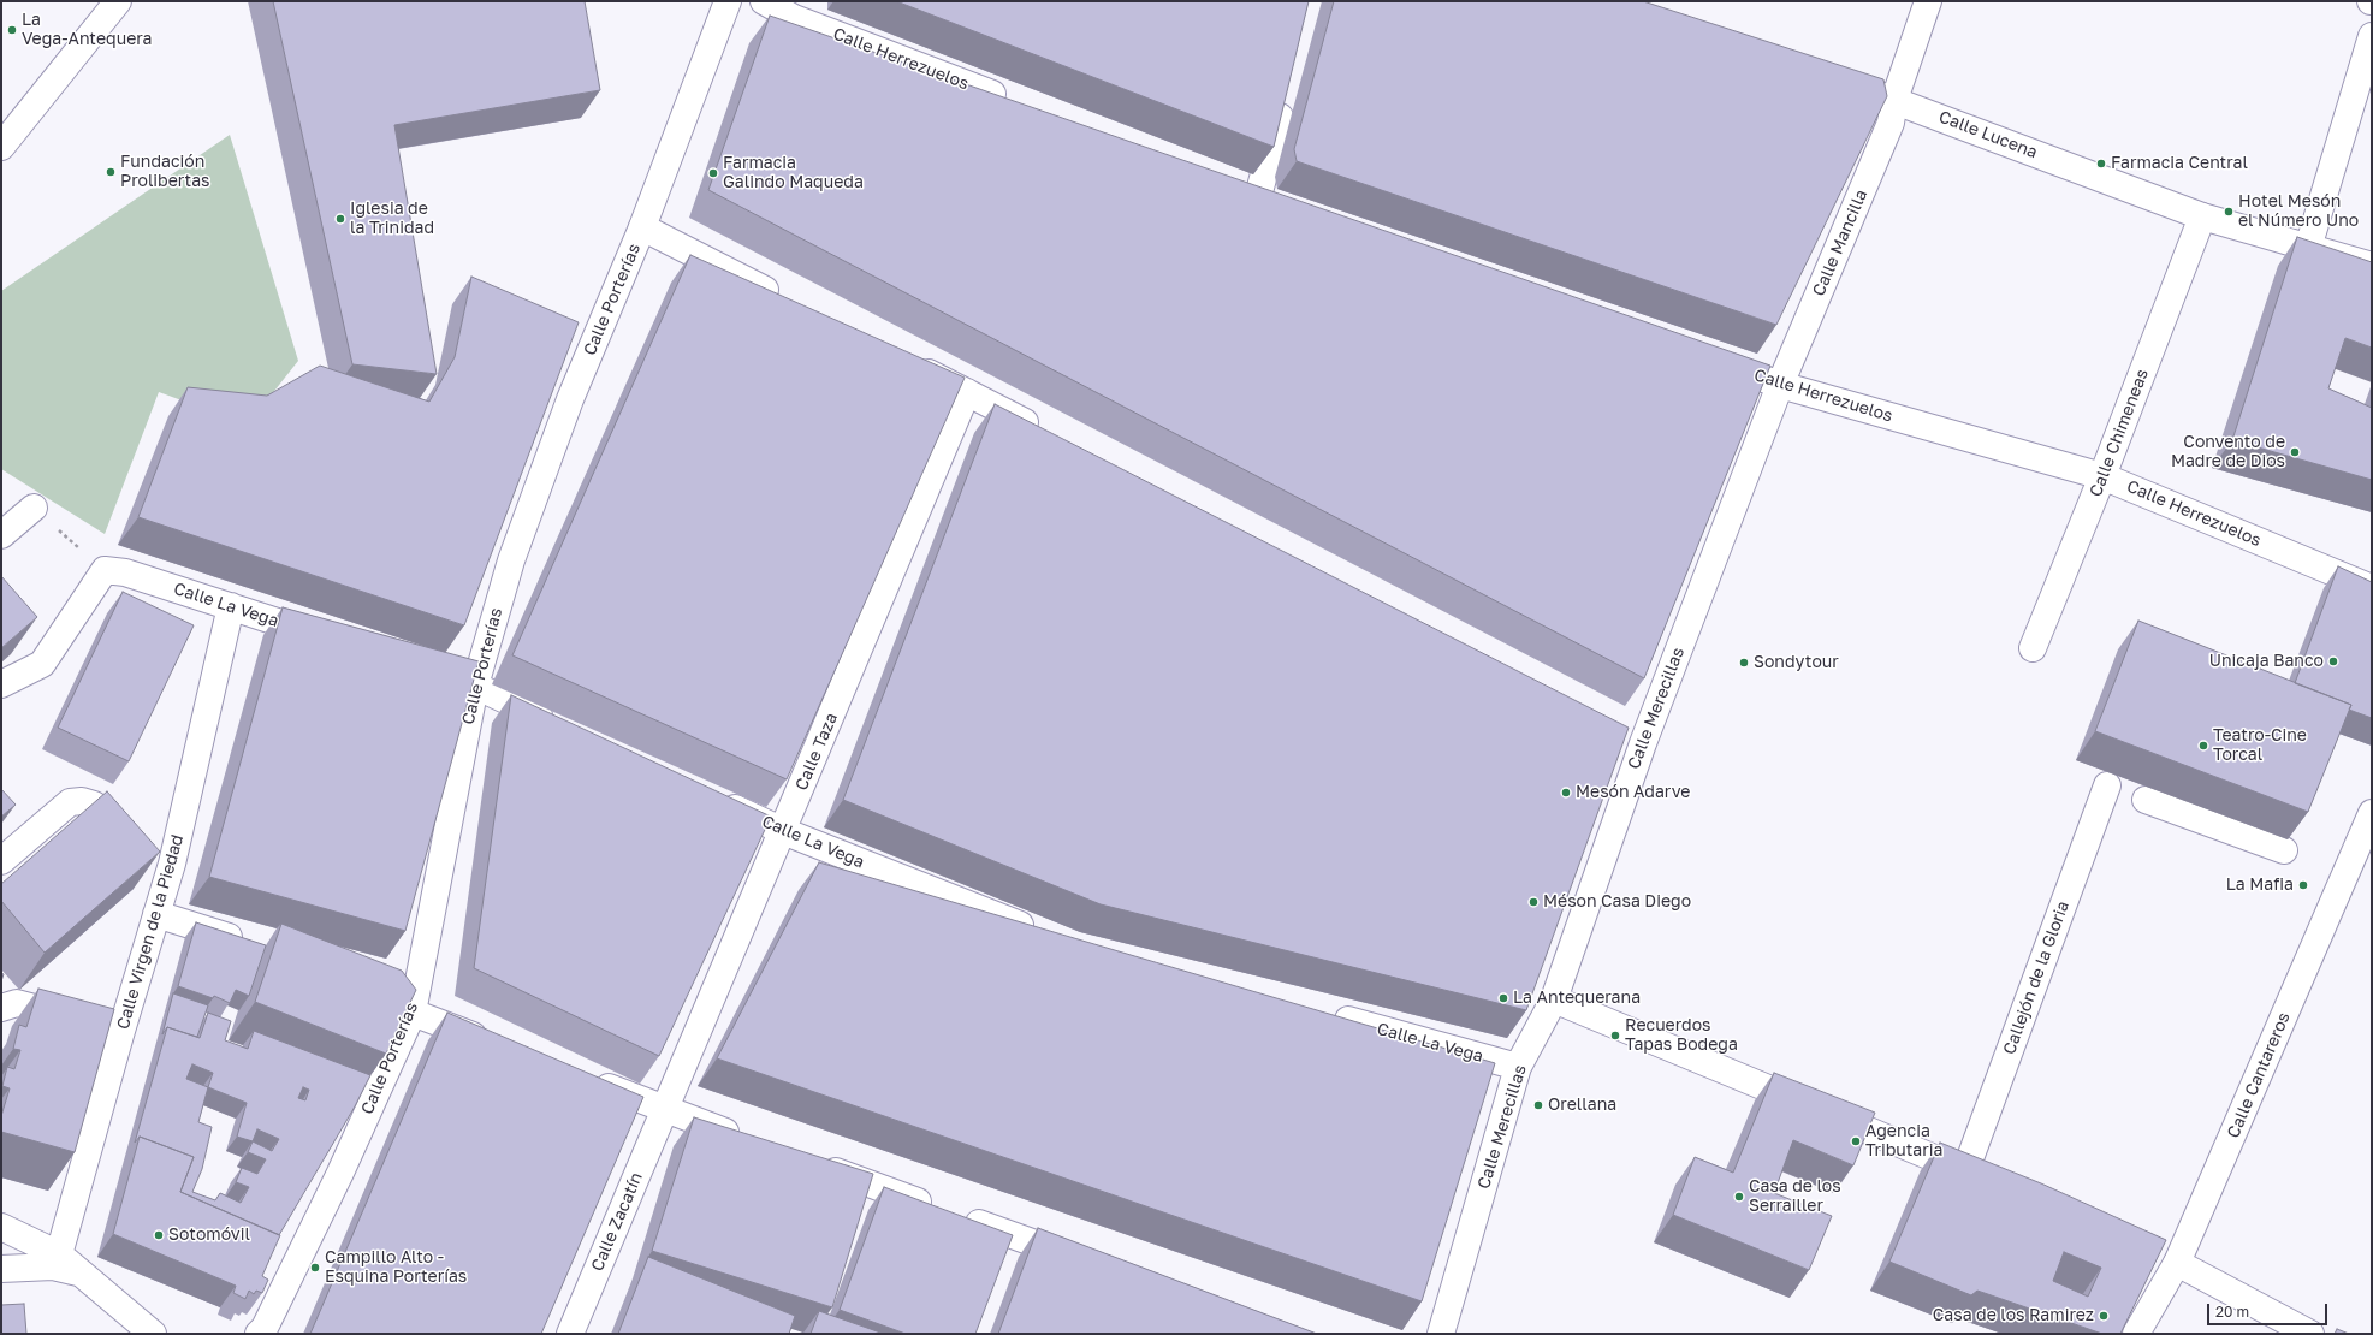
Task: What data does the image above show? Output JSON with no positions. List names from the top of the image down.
{
  "streets": {
    "street": [
      "Calle Herrezuelos",
      "Calle Lucena",
      "Calle Mancilla",
      "Calle Porterías",
      "Calle Chimeneas",
      "Calle La Vega",
      "Calle Merecillas",
      "Calle Taza",
      "Calle Virgen de la Piedad",
      "Callejón de la Gloria",
      "Calle Cantareros",
      "Calle Zacatín"
    ]
  },
  "crossings": [
    ["Calle Herrezuelos", "Calle Mancilla"],
    ["Calle Herrezuelos", "Calle Chimeneas"],
    ["Calle Herrezuelos", "Calle Merecillas"],
    ["Calle Lucena", "Calle Mancilla"],
    ["Calle Lucena", "Calle Chimeneas"],
    ["Calle Mancilla", "Calle Merecillas"],
    ["Calle La Vega", "Calle Merecillas"],
    ["Calle La Vega", "Calle Taza"],
    ["Calle La Vega", "Calle Virgen de la Piedad"],
    ["Calle Taza", "Calle Zacatín"]
  ],
  "places": [
    "La Vega-Antequera",
    "Farmacia Central",
    "Fundación Prolibertas",
    "Farmacia Galindo Maqueda",
    "Hotel Mesón el Número Uno",
    "Iglesia de la Trinidad",
    "Convento de Madre de Dios",
    "Unicaja Banco",
    "Sondytour",
    "Teatro-Cine Torcal",
    "Mesón Adarve",
    "La Mafia",
    "Méson Casa Diego",
    "La Antequerana",
    "Recuerdos Tapas Bodega",
    "Orellana",
    "Agencia Tributaria",
    "Casa de los Serrailler",
    "Sotomóvil",
    "Campillo Alto - Esquina Porterías",
    "Casa de los Ramirez"
  ],
  "scale_bar": "20 m"
}
